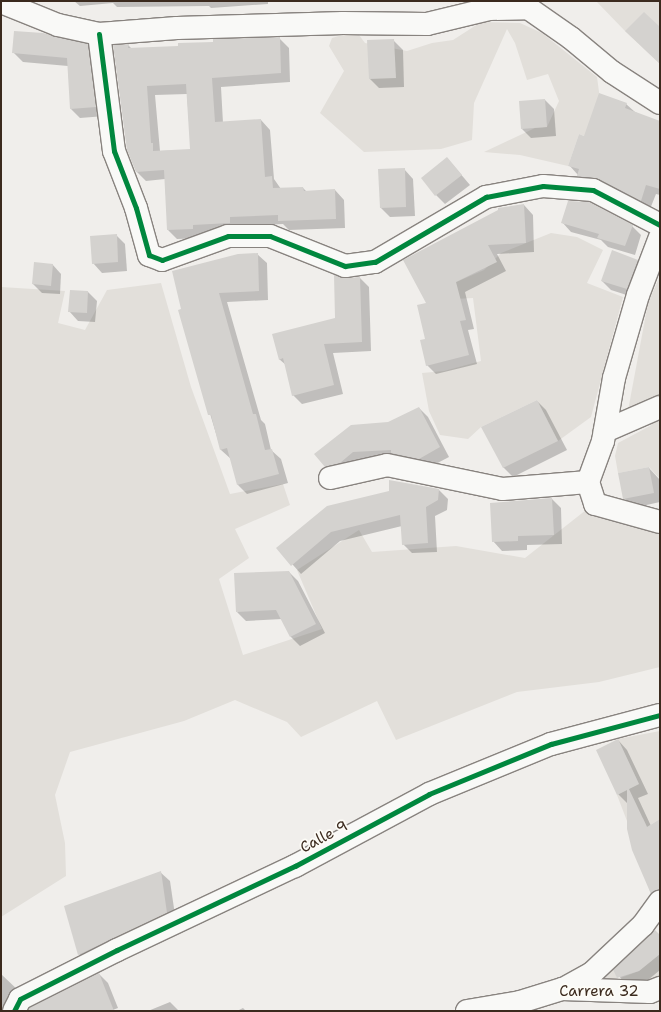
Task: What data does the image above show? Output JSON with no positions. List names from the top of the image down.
{
  "streets": {
    "street": ["Calle 9", "Carrera 32"]
  }
}
